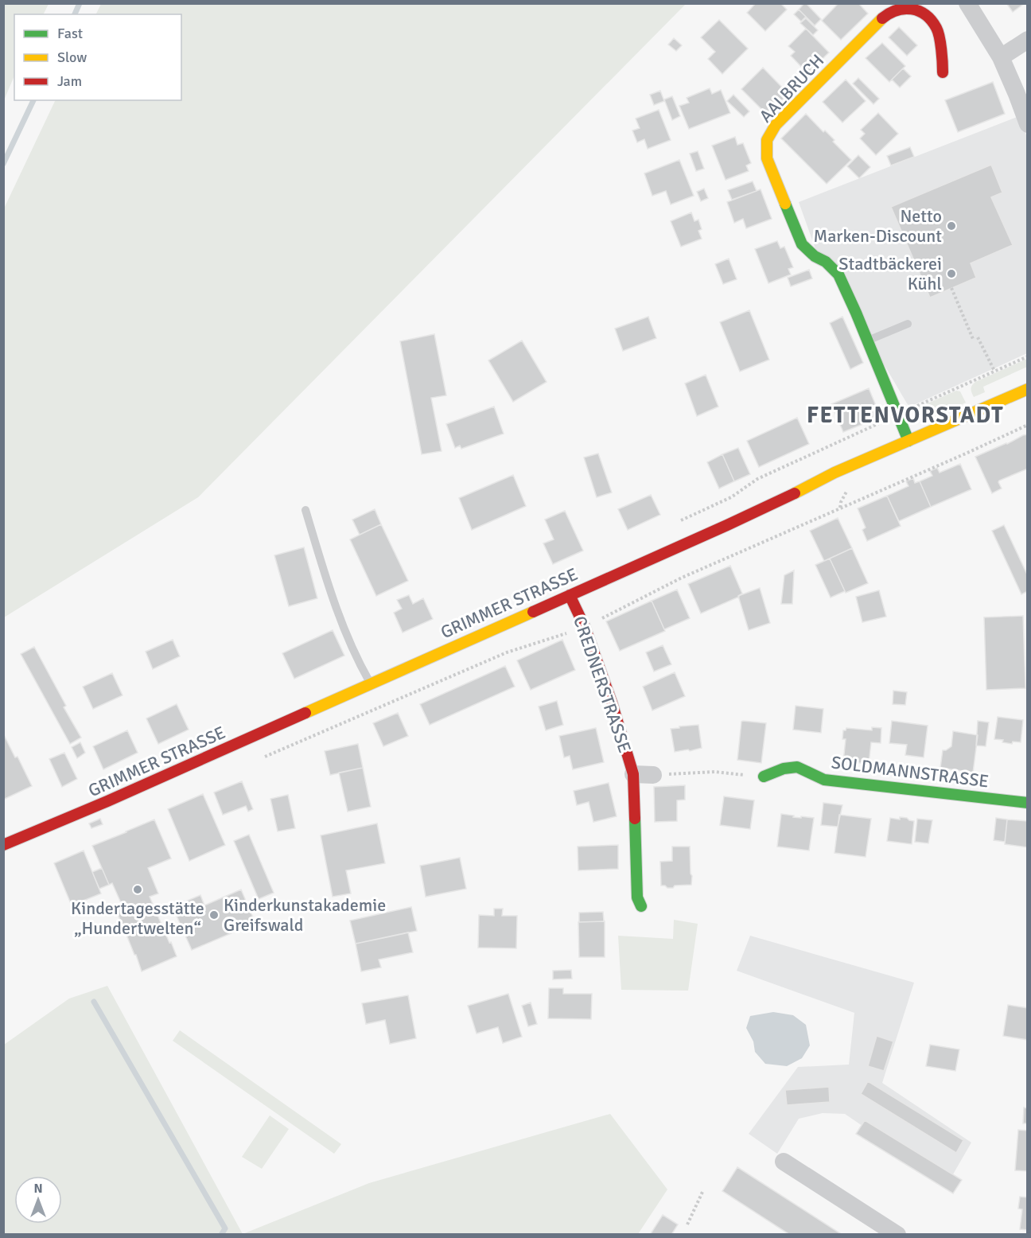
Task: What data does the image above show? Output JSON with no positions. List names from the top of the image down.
{
  "streets": {
    "street": [
      "AALBRUCH",
      "GRIMMER STRASSE",
      "CREDNERSTRASSE",
      "SOLDMANNSTRASSE"
    ]
  },
  "crossings": [
    ["AALBRUCH", "GRIMMER STRASSE"],
    ["GRIMMER STRASSE", "CREDNERSTRASSE"]
  ],
  "districts": ["FETTENVORSTADT"],
  "places": [
    "Netto Marken-Discount",
    "Stadtbäckerei Kühl",
    "Kindertagesstätte „Hundertwelten“",
    "Kinderkunstakademie Greifswald"
  ],
  "legend": ["Fast", "Slow", "Jam"],
  "north": "top"
}
